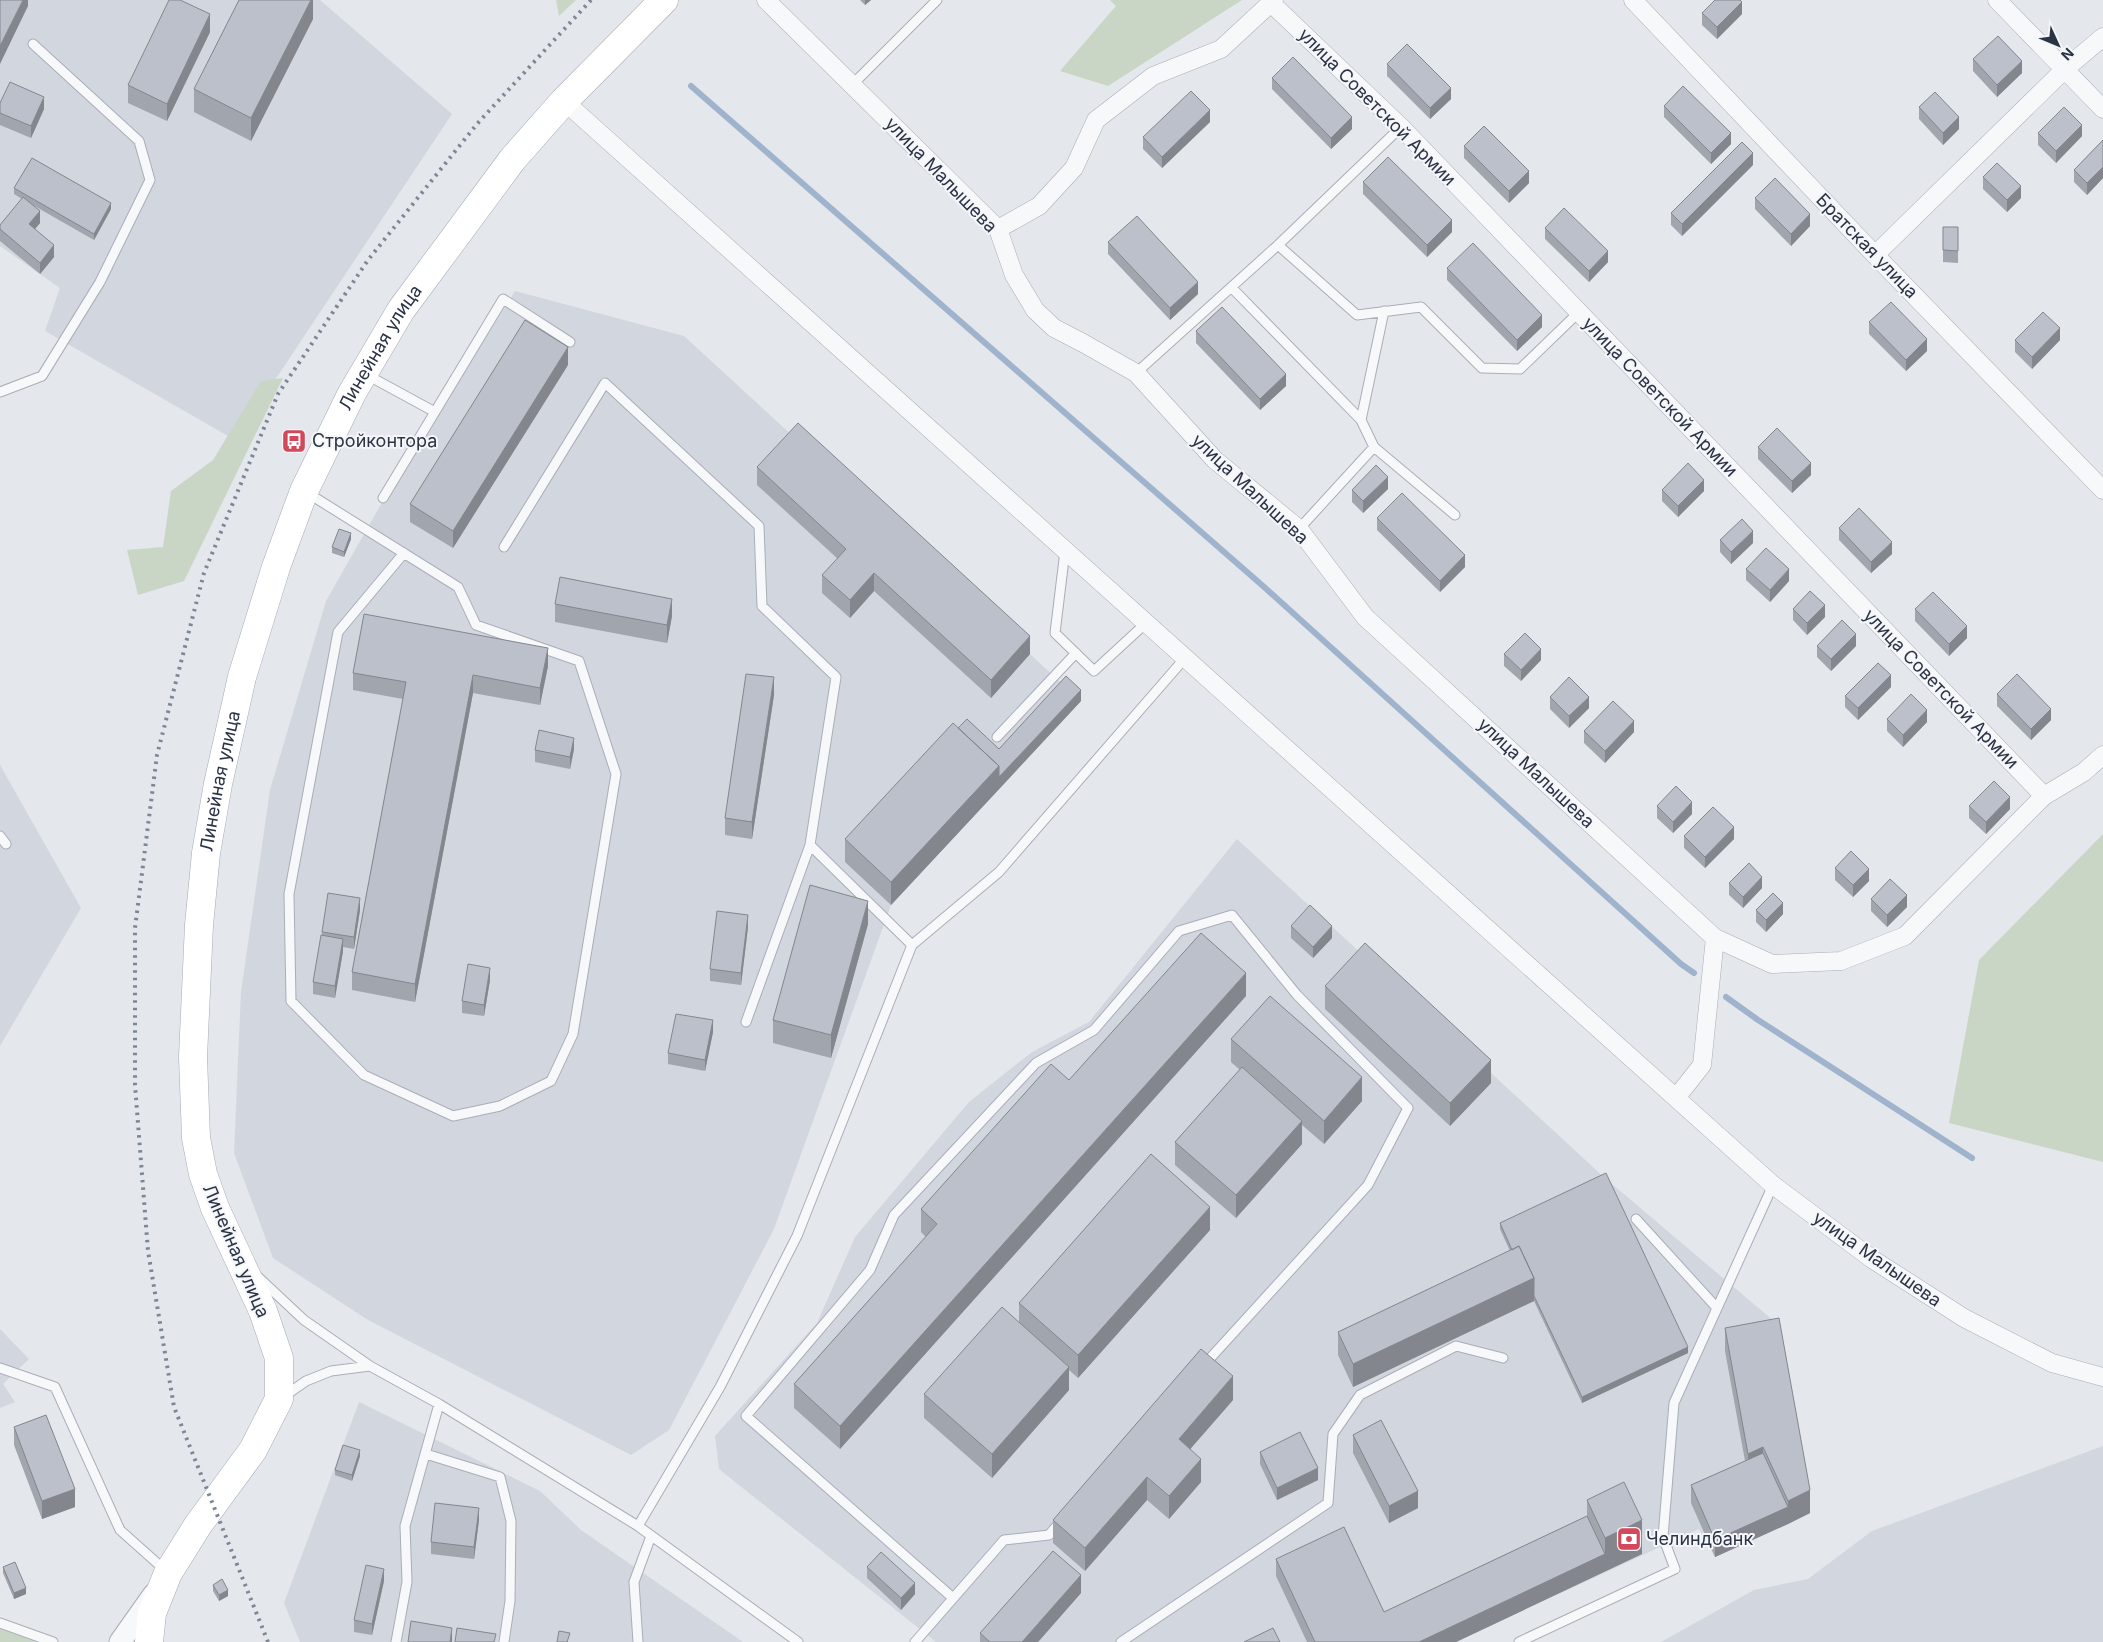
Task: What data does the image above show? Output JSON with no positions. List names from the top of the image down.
{
  "streets": {
    "main road": ["Линейная улица"],
    "street": ["улица Советской Армии", "улица Малышева", "Братская улица"]
  },
  "crossings": [
    ["улица Советской Армии", "улица Малышева"],
    ["улица Малышева", "Линейная улица"]
  ],
  "places": {
    "bus stop": ["Стройконтора"],
    "bank": ["Челиндбанк"]
  },
  "north": "bottom right"
}
